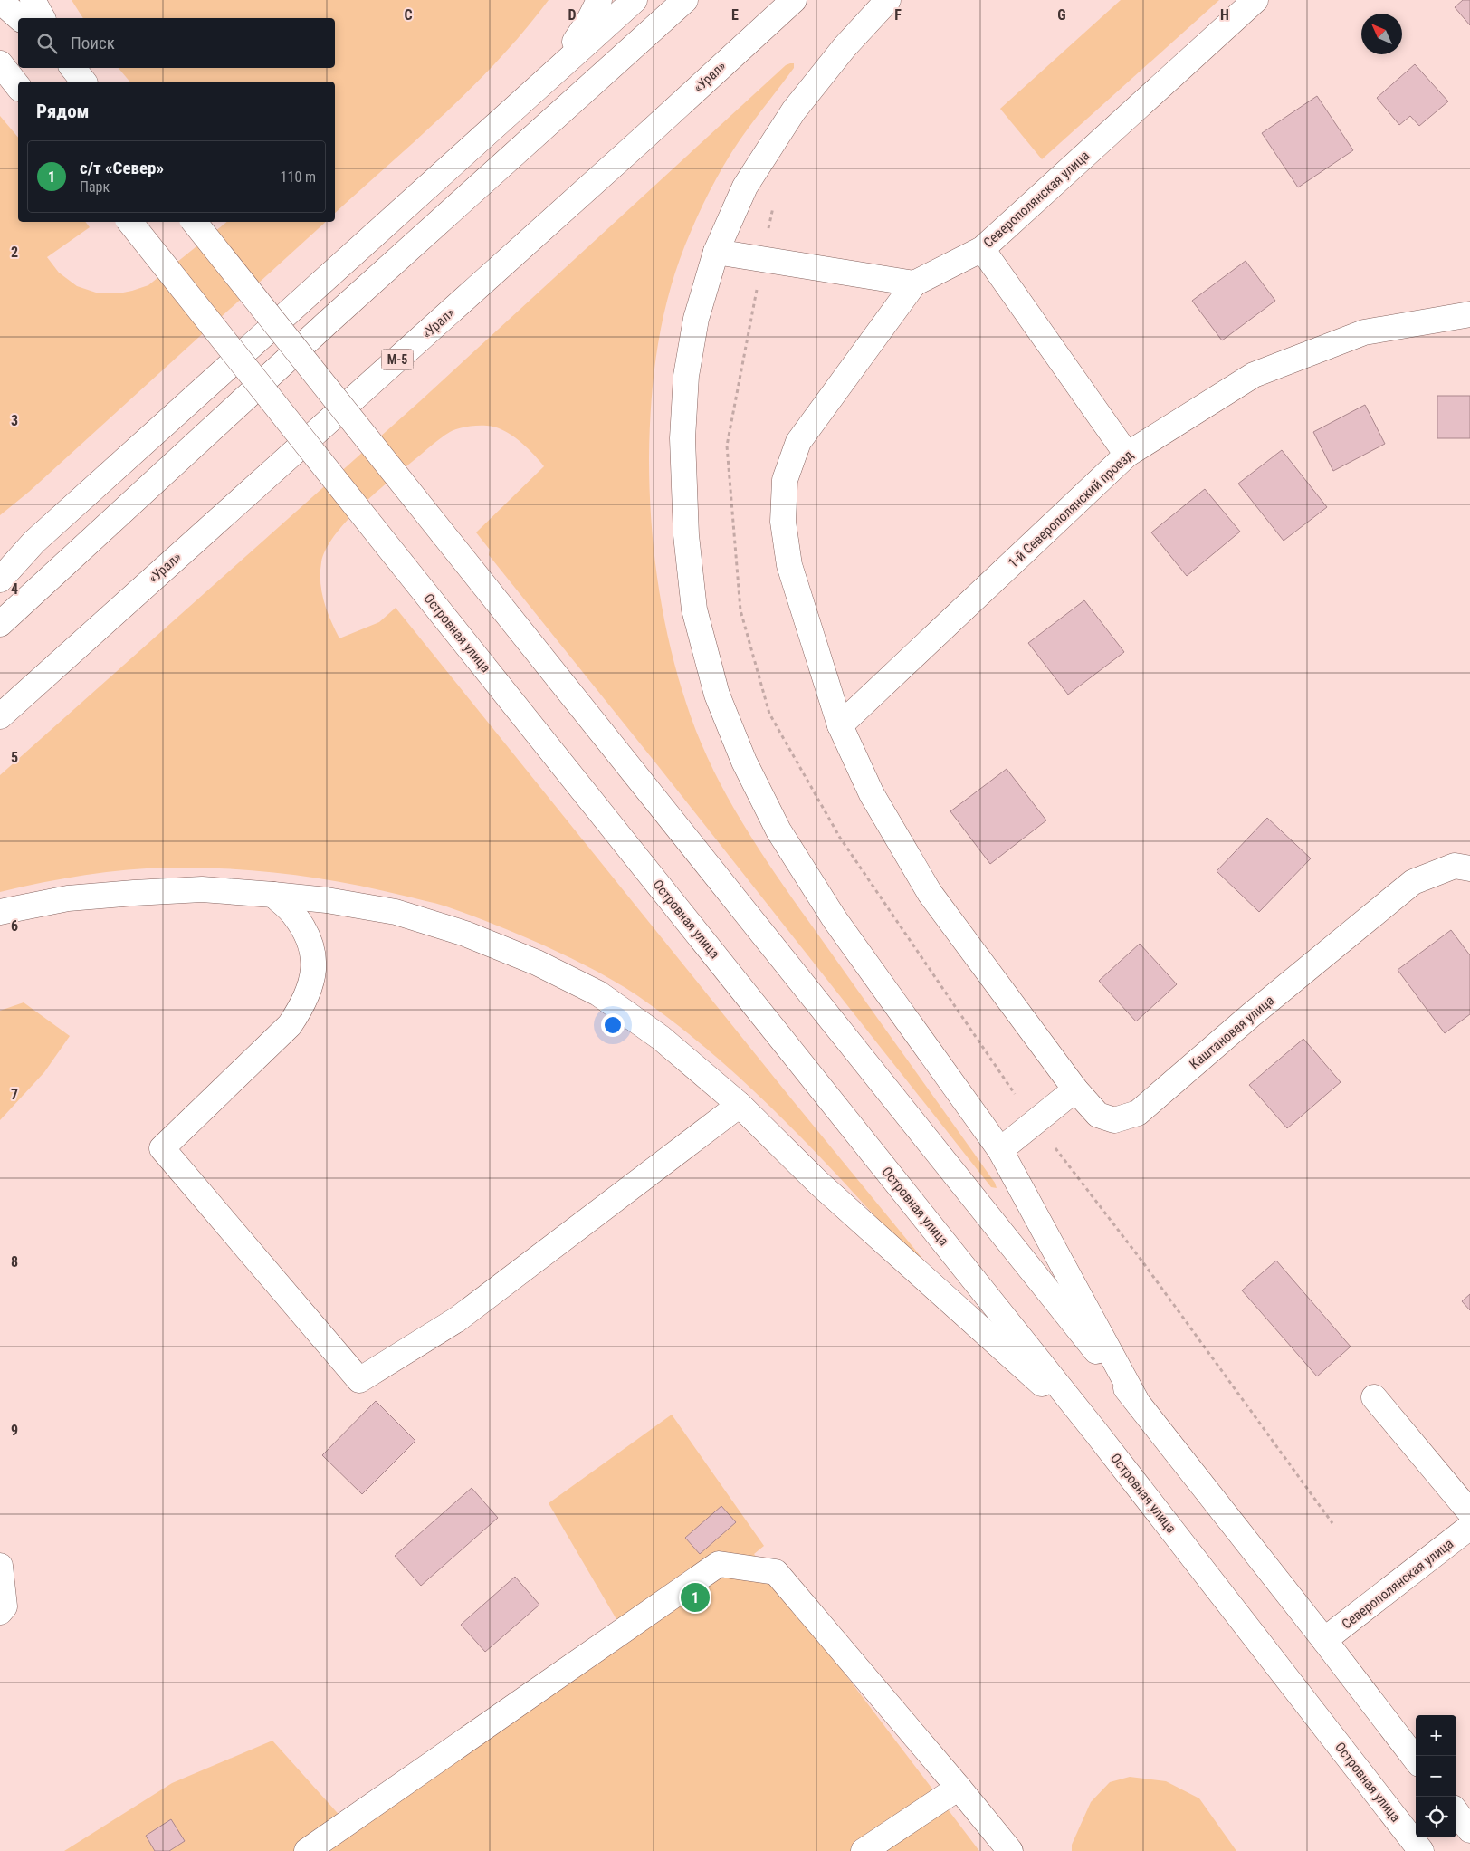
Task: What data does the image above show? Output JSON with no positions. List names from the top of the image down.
{
  "streets": {
    "main road": [
      "«Урал»",
      "Северополянская улица",
      "М-5",
      "1-й Северополянский проезд",
      "Островная улица",
      "Каштановая улица"
    ]
  },
  "crossings": [
    ["Северополянская улица", "Каштановая улица"],
    ["1-й Северополянский проезд", "Каштановая улица"]
  ],
  "north": "top left",
  "page": {
    "search": "Поиск",
    "heading": "Рядом",
    "list": [
      {
        "mark": "1",
        "name": "с/т «Север»",
        "note": "Парк",
        "value": "110 m"
      }
    ],
    "pins": "1",
    "map_buttons": ["+", "−"]
  },
  "grid": {
    "columns": [
      "C",
      "D",
      "E",
      "F",
      "G",
      "H"
    ],
    "rows": [
      "2",
      "3",
      "4",
      "5",
      "6",
      "7",
      "8",
      "9"
    ]
  }
}
